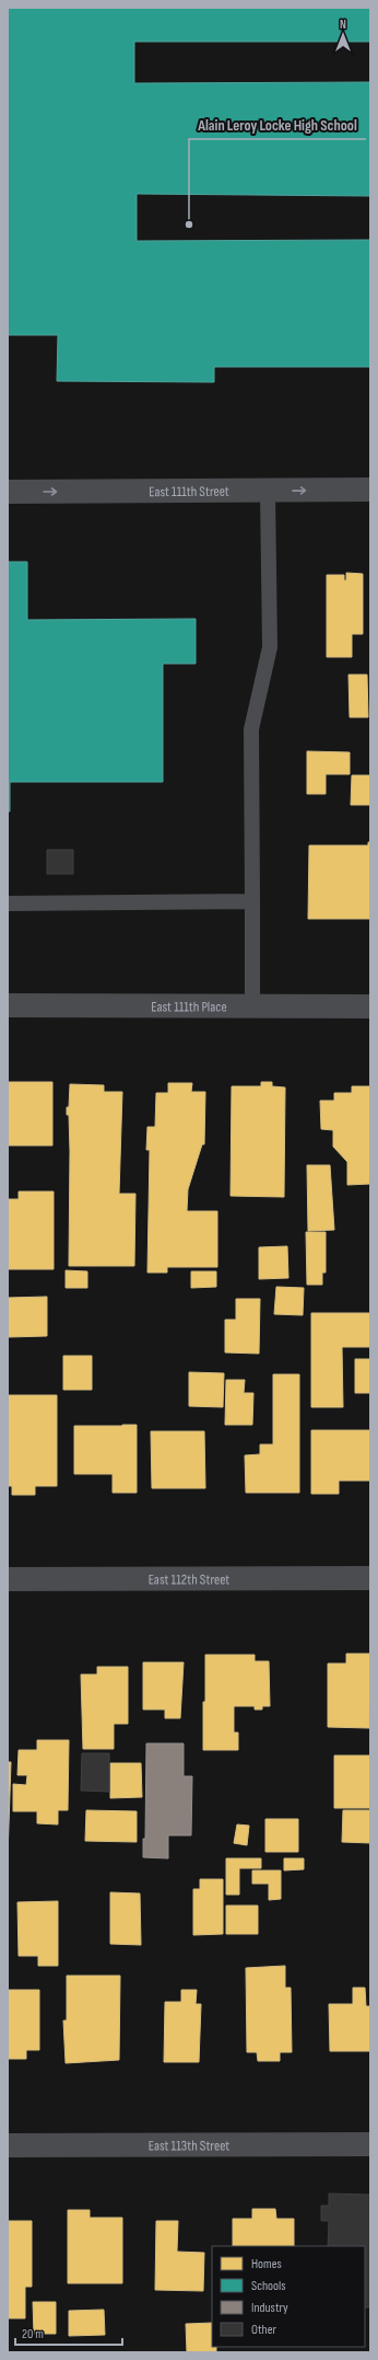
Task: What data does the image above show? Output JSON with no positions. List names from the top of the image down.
{
  "streets": {
    "street": [
      "East 111th Street",
      "East 111th Place",
      "East 112th Street",
      "East 113th Street"
    ]
  },
  "one_way": ["East 111th Street"],
  "places": ["Alain Leroy Locke High School"],
  "legend": [
    "Homes",
    "Schools",
    "Industry",
    "Other"
  ],
  "scale_bar": "20 m",
  "north": "top"
}
